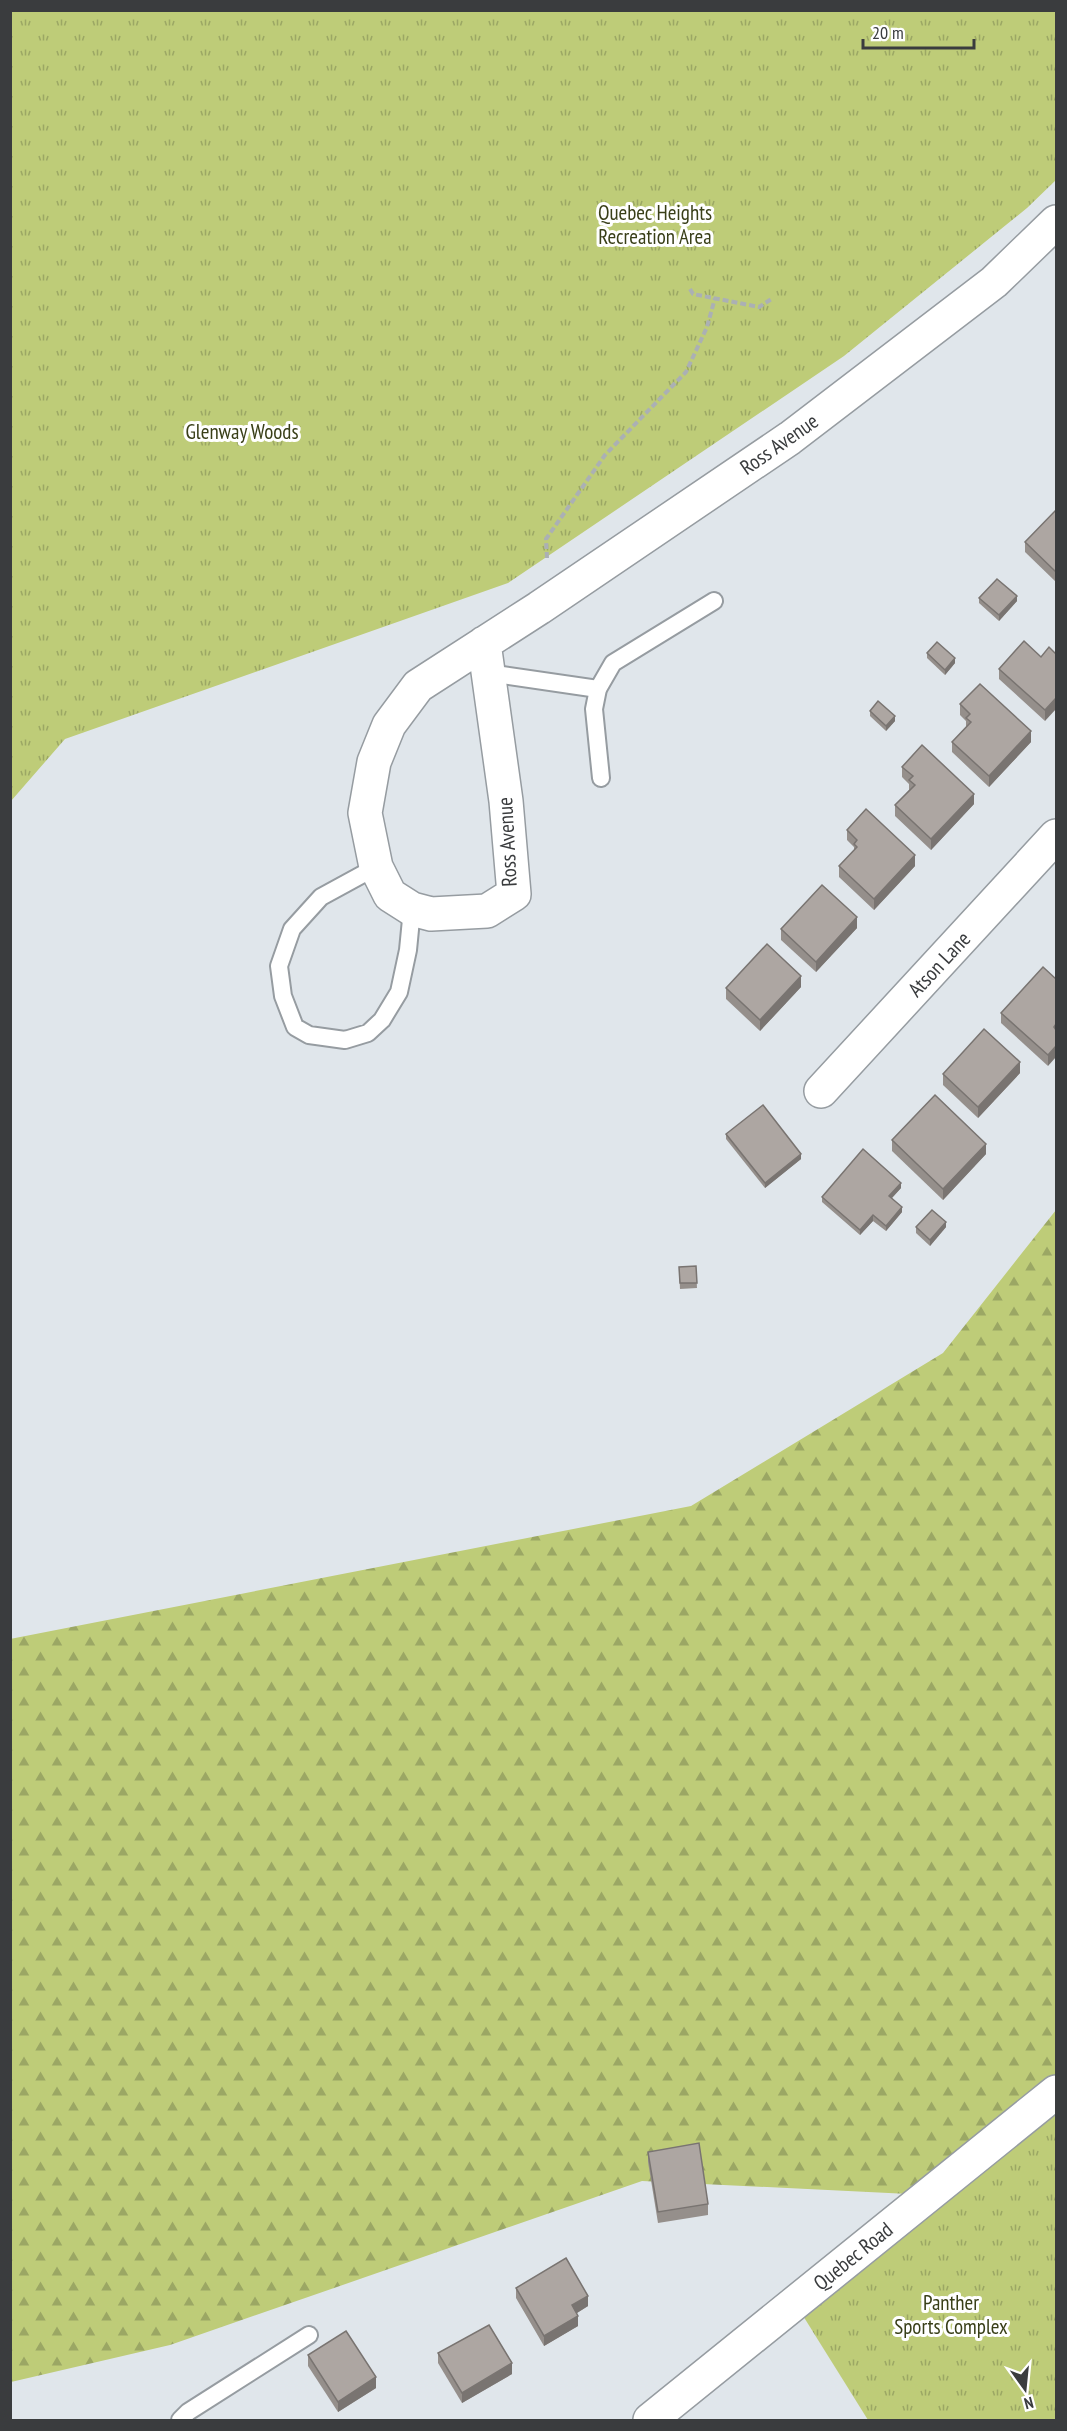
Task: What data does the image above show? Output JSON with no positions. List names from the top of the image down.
{
  "streets": {
    "street": ["Ross Avenue", "Atson Lane", "Quebec Road"]
  },
  "parks": ["Quebec Heights Recreation Area", "Glenway Woods", "Panther Sports Complex"],
  "scale_bar": "20 m",
  "north": "bottom"
}
